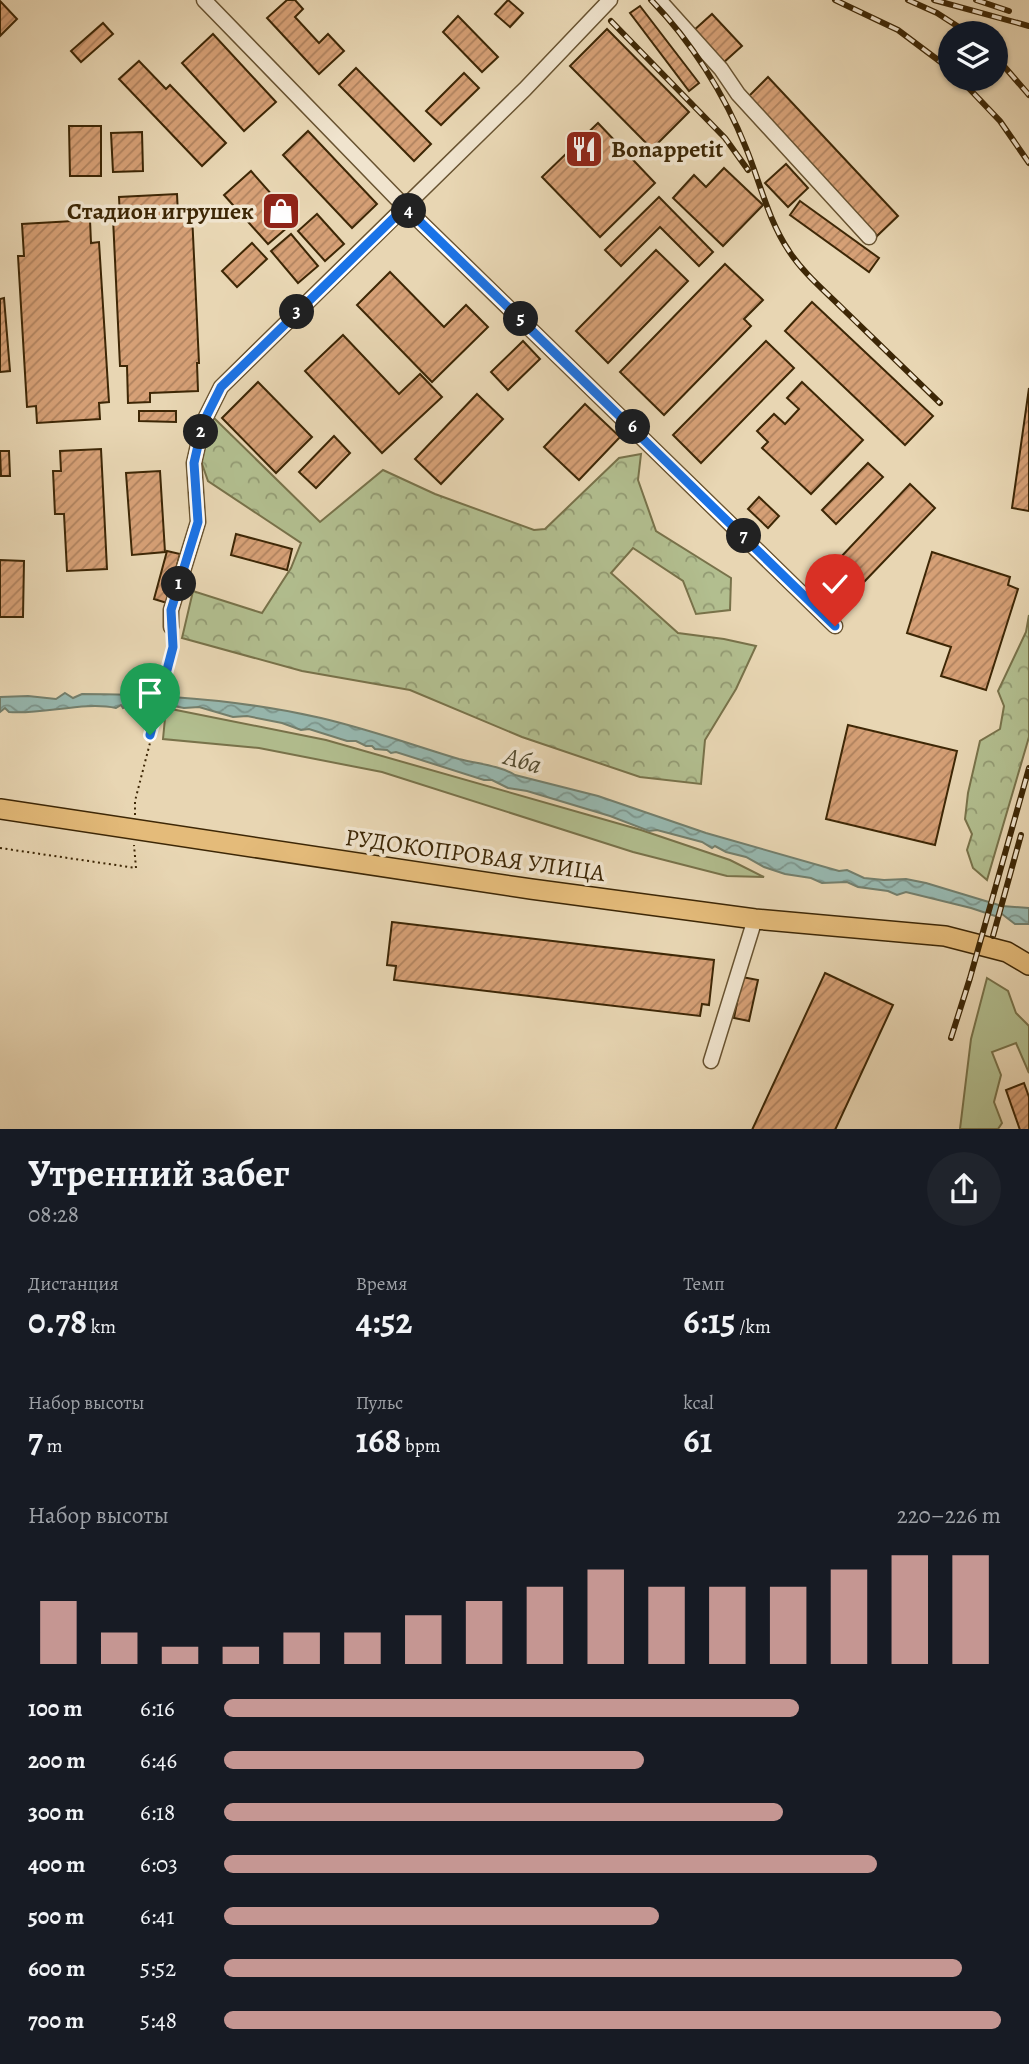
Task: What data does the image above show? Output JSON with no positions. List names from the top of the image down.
{
  "streets": {
    "main road": ["РУДОКОПРОВАЯ УЛИЦА"]
  },
  "water": ["Аба"],
  "places": {
    "restaurant": ["Bonappetit"],
    "shop": ["Стадион игрушек"]
  },
  "page": {
    "pins": [
      "4",
      "3",
      "5",
      "6",
      "2",
      "7",
      "1"
    ],
    "heading": ["Утренний забег", "08:28"],
    "stats": [
      ["Дистанция", "0.78 km"],
      ["Время", "4:52"],
      ["Темп", "6:15 /km"],
      ["Набор высоты", "7 m"],
      ["Пульс", "168 bpm"],
      ["kcal", "61"]
    ],
    "chart": ["Набор высоты", "220–226 m"],
    "list": [
      {
        "name": "100 m",
        "note": "6:16"
      },
      {
        "name": "200 m",
        "note": "6:46"
      },
      {
        "name": "300 m",
        "note": "6:18"
      },
      {
        "name": "400 m",
        "note": "6:03"
      },
      {
        "name": "500 m",
        "note": "6:41"
      },
      {
        "name": "600 m",
        "note": "5:52"
      },
      {
        "name": "700 m",
        "note": "5:48"
      }
    ]
  }
}
